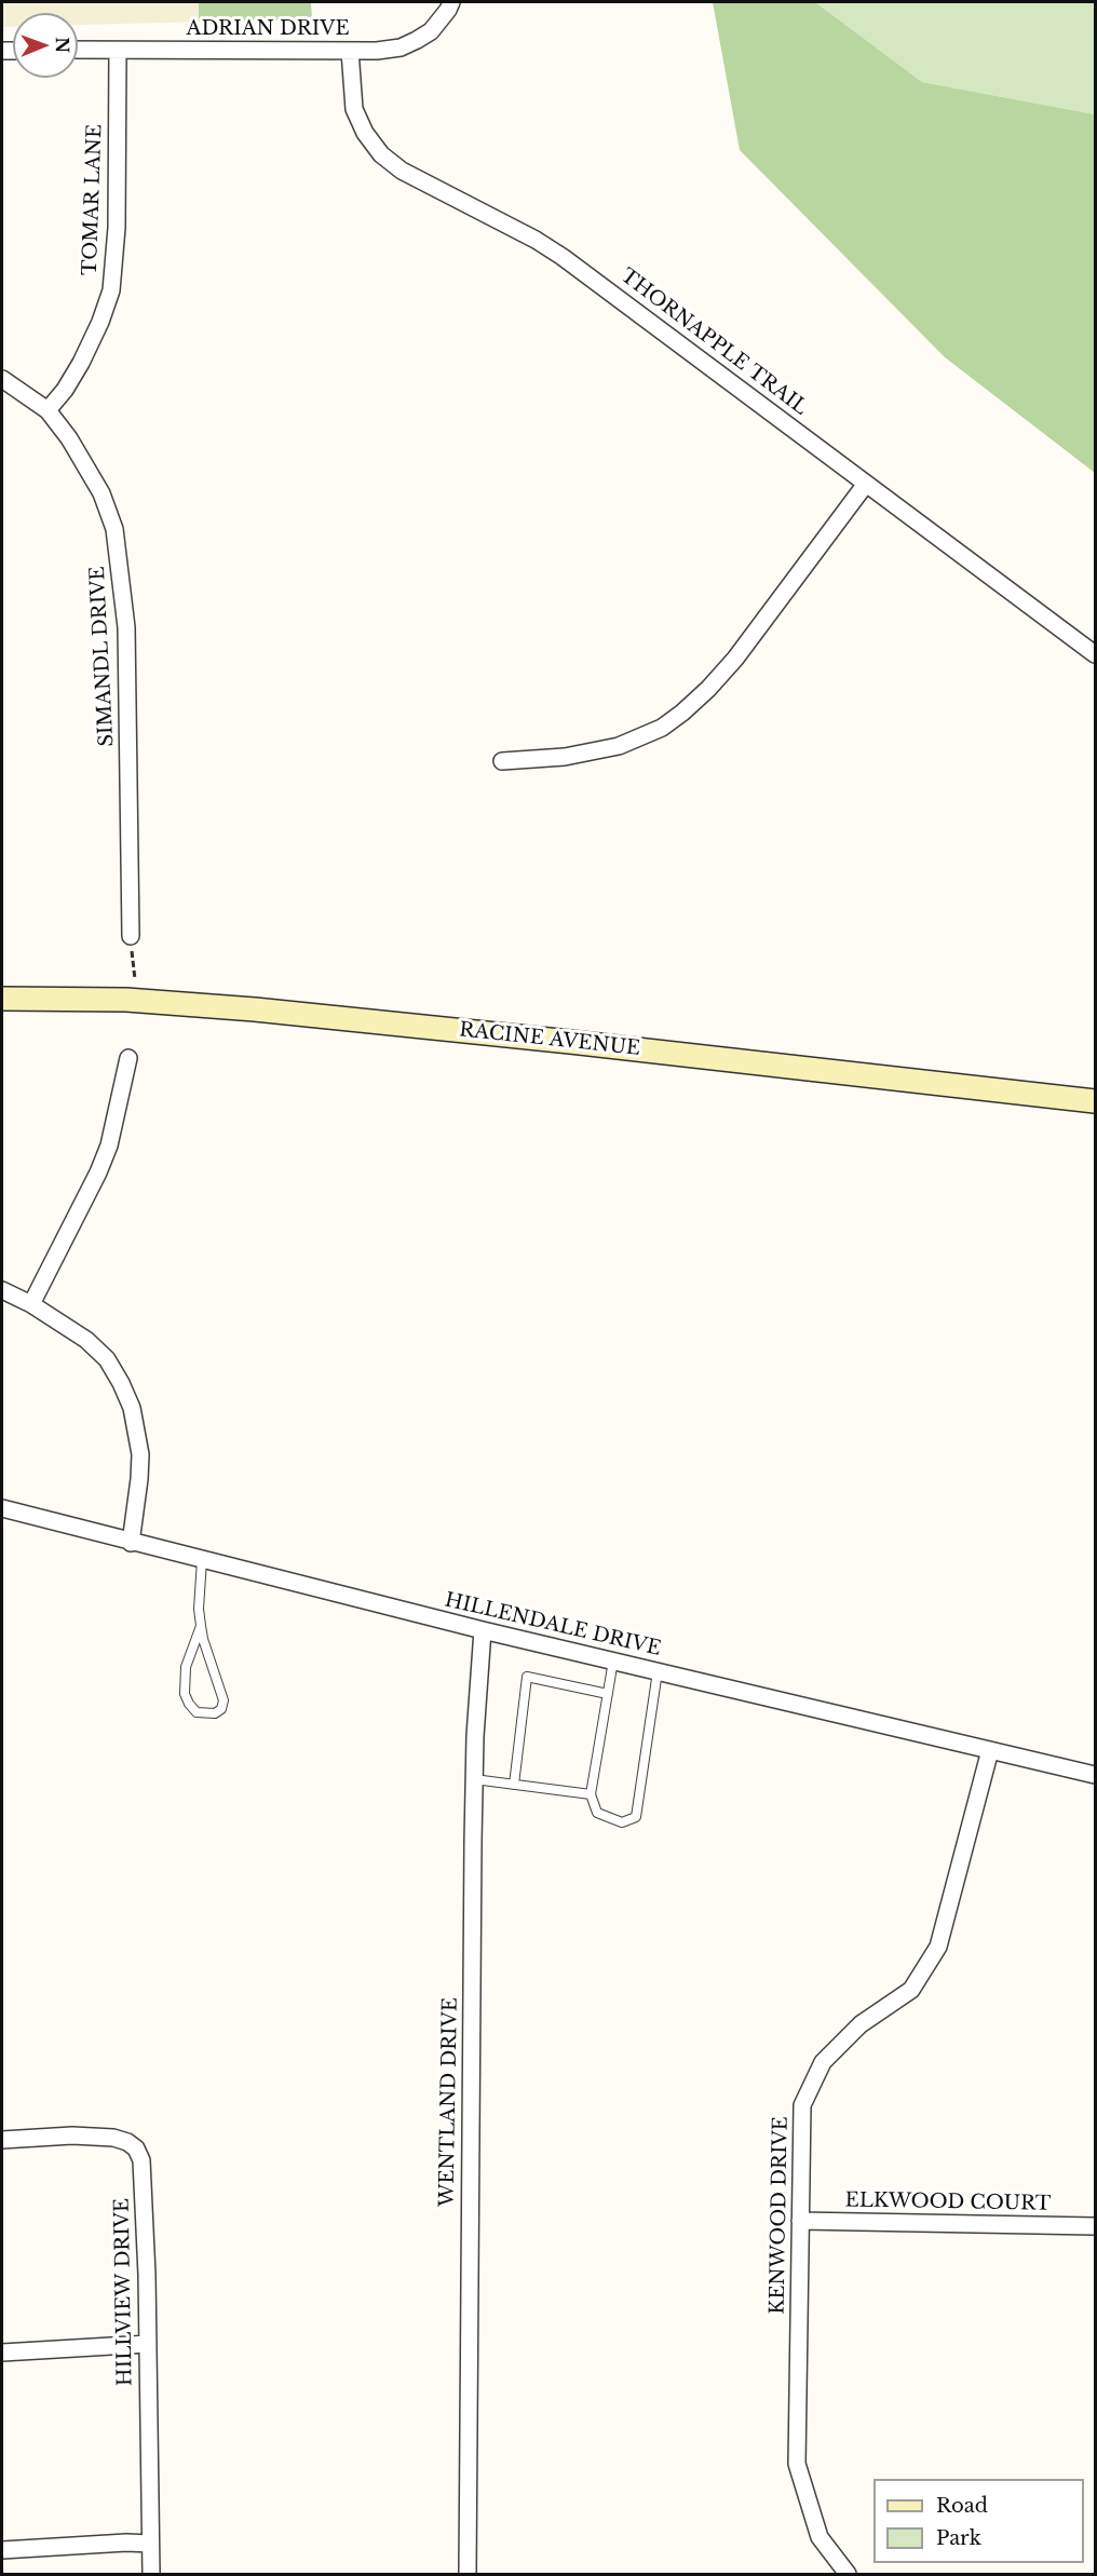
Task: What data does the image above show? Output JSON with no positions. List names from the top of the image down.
{
  "streets": {
    "main road": ["RACINE AVENUE"],
    "street": [
      "ADRIAN DRIVE",
      "TOMAR LANE",
      "THORNAPPLE TRAIL",
      "SIMANDL DRIVE",
      "HILLENDALE DRIVE",
      "WENTLAND DRIVE",
      "ELKWOOD COURT",
      "KENWOOD DRIVE",
      "HILLVIEW DRIVE"
    ]
  },
  "crossings": [
    ["ADRIAN DRIVE", "TOMAR LANE"],
    ["ADRIAN DRIVE", "THORNAPPLE TRAIL"],
    ["TOMAR LANE", "SIMANDL DRIVE"],
    ["HILLENDALE DRIVE", "WENTLAND DRIVE"],
    ["HILLENDALE DRIVE", "KENWOOD DRIVE"],
    ["ELKWOOD COURT", "KENWOOD DRIVE"]
  ],
  "legend": ["Road", "Park"],
  "north": "right"
}
